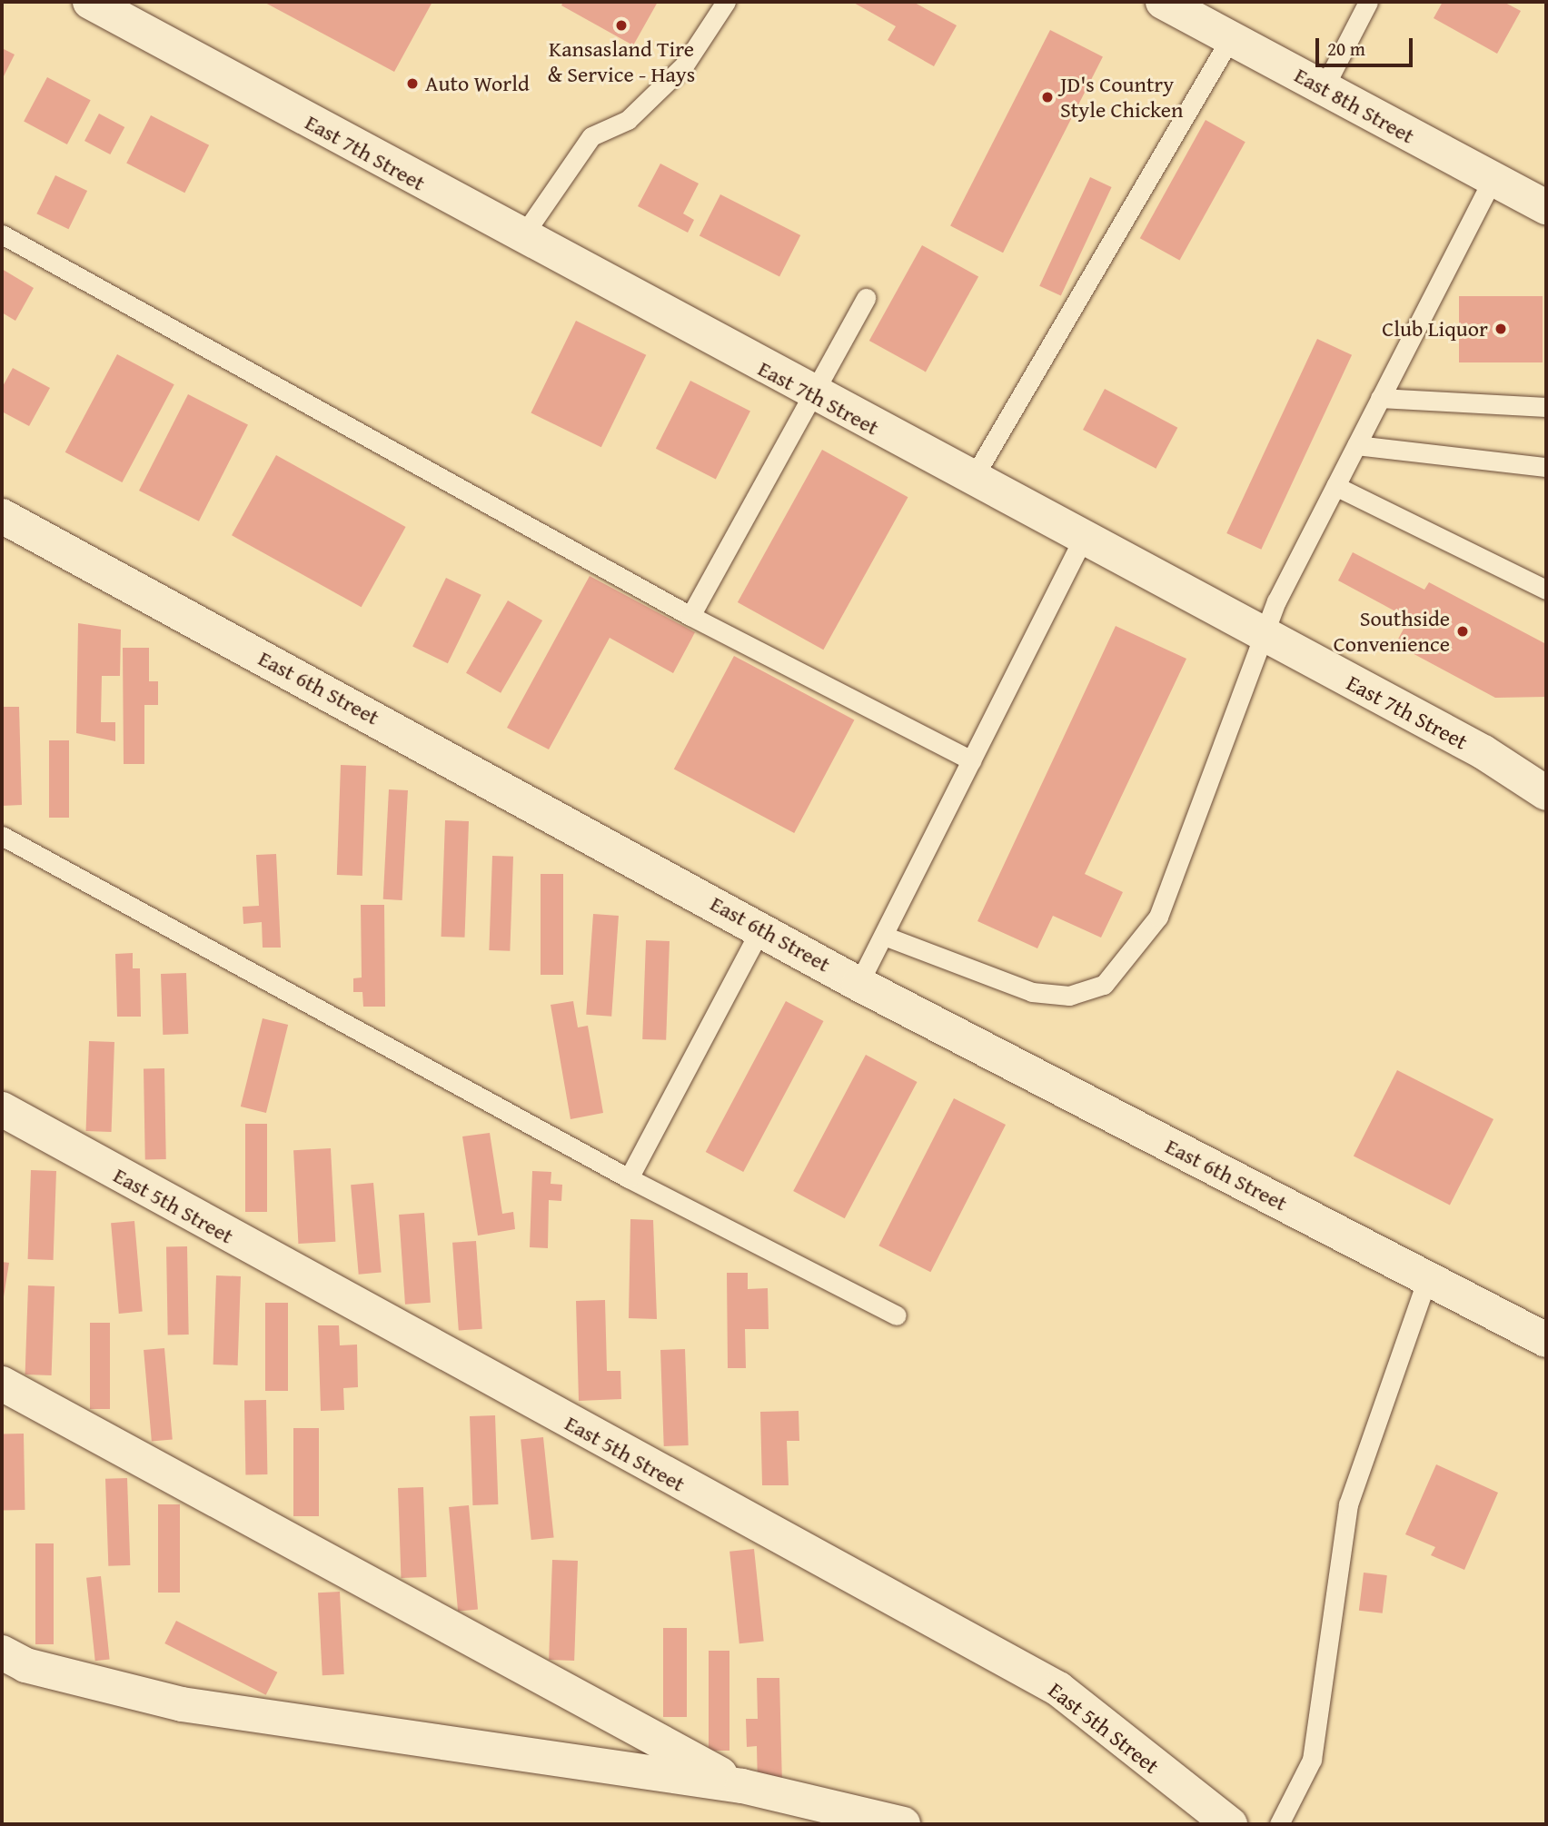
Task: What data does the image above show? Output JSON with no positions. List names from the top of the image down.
{
  "streets": {
    "street": [
      "East 8th Street",
      "East 7th Street",
      "East 6th Street",
      "East 5th Street"
    ]
  },
  "places": [
    "Kansasland Tire & Service - Hays",
    "Auto World",
    "JD's Country Style Chicken",
    "Club Liquor",
    "Southside Convenience"
  ],
  "scale_bar": "20 m"
}
